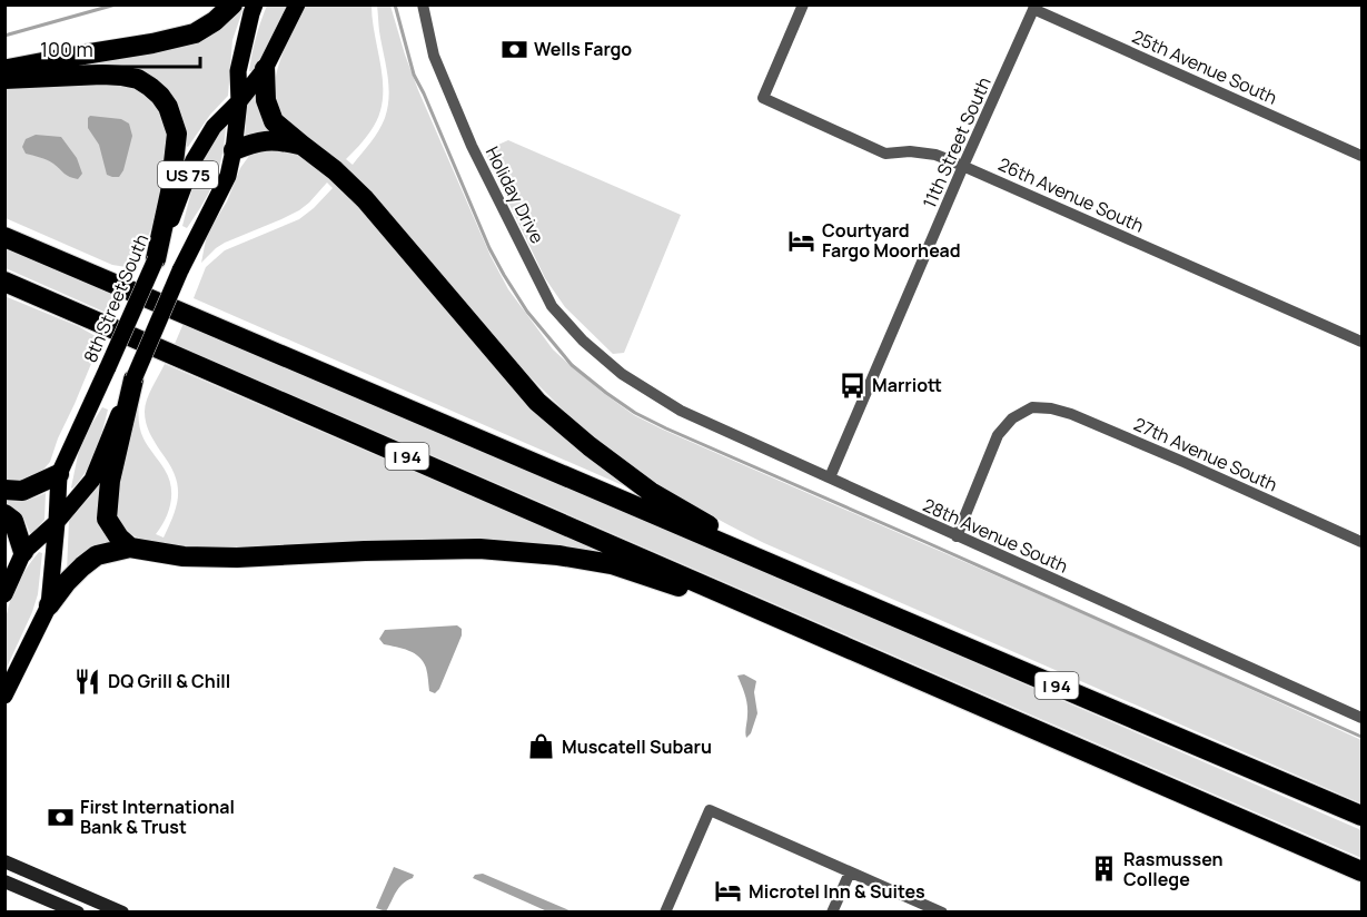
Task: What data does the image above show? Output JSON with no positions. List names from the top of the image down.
{
  "streets": {
    "highway": ["I 94"],
    "main road": ["US 75", "8th Street South"],
    "street": [
      "25th Avenue South",
      "11th Street South",
      "Holiday Drive",
      "26th Avenue South",
      "27th Avenue South",
      "28th Avenue South"
    ]
  },
  "crossings": [
    ["25th Avenue South", "11th Street South"],
    ["11th Street South", "26th Avenue South"],
    ["11th Street South", "28th Avenue South"],
    ["US 75", "8th Street South"],
    ["Holiday Drive", "28th Avenue South"],
    ["27th Avenue South", "28th Avenue South"]
  ],
  "places": {
    "bank": ["Wells Fargo", "First International Bank & Trust"],
    "hotel": ["Courtyard Fargo Moorhead", "Microtel Inn & Suites"],
    "bus stop": ["Marriott"],
    "restaurant": ["DQ Grill & Chill"],
    "shop": ["Muscatell Subaru"],
    "building": ["Rasmussen College"]
  },
  "scale_bar": "100 m"
}
